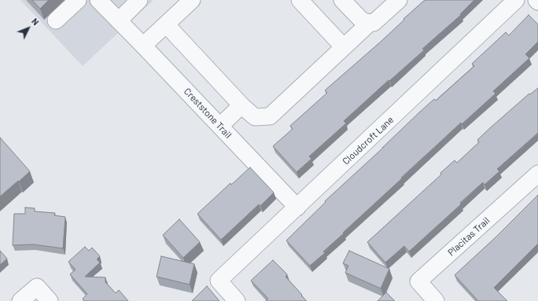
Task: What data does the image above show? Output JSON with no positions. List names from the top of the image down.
{
  "streets": {
    "street": ["Creststone Trail", "Cloudcroft Lane", "Placitas Trail"]
  },
  "crossings": [
    ["Creststone Trail", "Cloudcroft Lane"]
  ],
  "north": "top right"
}
